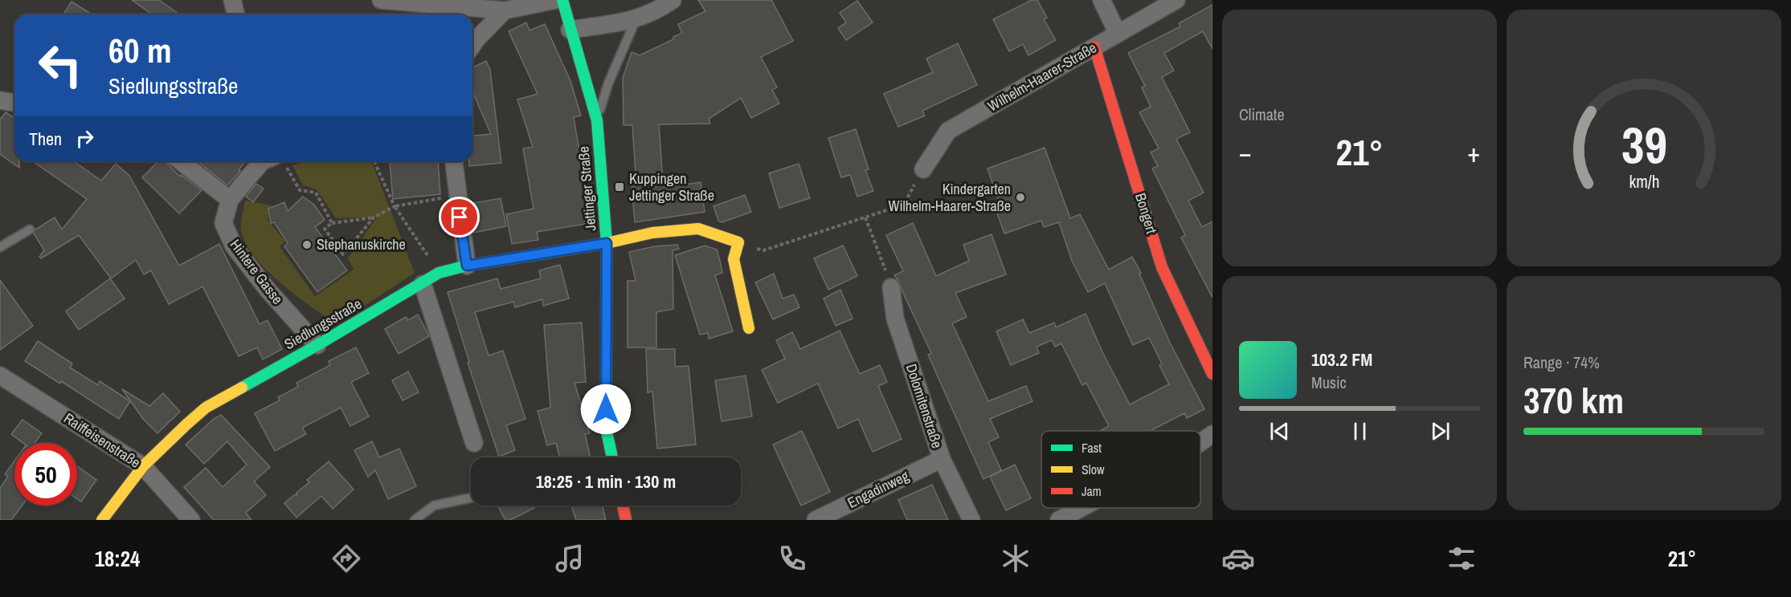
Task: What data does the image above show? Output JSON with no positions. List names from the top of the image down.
{
  "streets": {
    "street": [
      "Wilhelm-Haarer-Straße",
      "Jettinger Straße",
      "Bongert",
      "Hintere Gasse",
      "Siedlungsstraße",
      "Dolomitenstraße",
      "Raiffeisenstraße",
      "Engadinweg"
    ]
  },
  "crossings": [
    ["Wilhelm-Haarer-Straße", "Bongert"],
    ["Jettinger Straße", "Siedlungsstraße"],
    ["Hintere Gasse", "Siedlungsstraße"],
    ["Siedlungsstraße", "Raiffeisenstraße"],
    ["Dolomitenstraße", "Engadinweg"]
  ],
  "places": {
    "transit": ["Kuppingen Jettinger Straße"],
    "other": ["Kindergarten Wilhelm-Haarer-Straße", "Stephanuskirche"]
  },
  "legend": ["Fast", "Slow", "Jam"],
  "page": {
    "tile": [
      "Climate",
      ["Range · 74%", "370 km"]
    ],
    "turn": ["60 m", "Siedlungsstraße"],
    "then": "Then",
    "heat": ["−", "21°", "+"],
    "song": ["103.2 FM", "Music"],
    "limit": "50",
    "trip": "18:25 · 1 min · 130 m",
    "tabs": ["18:24", "21°"],
    "gauge": ["39", "km/h"]
  }
}
